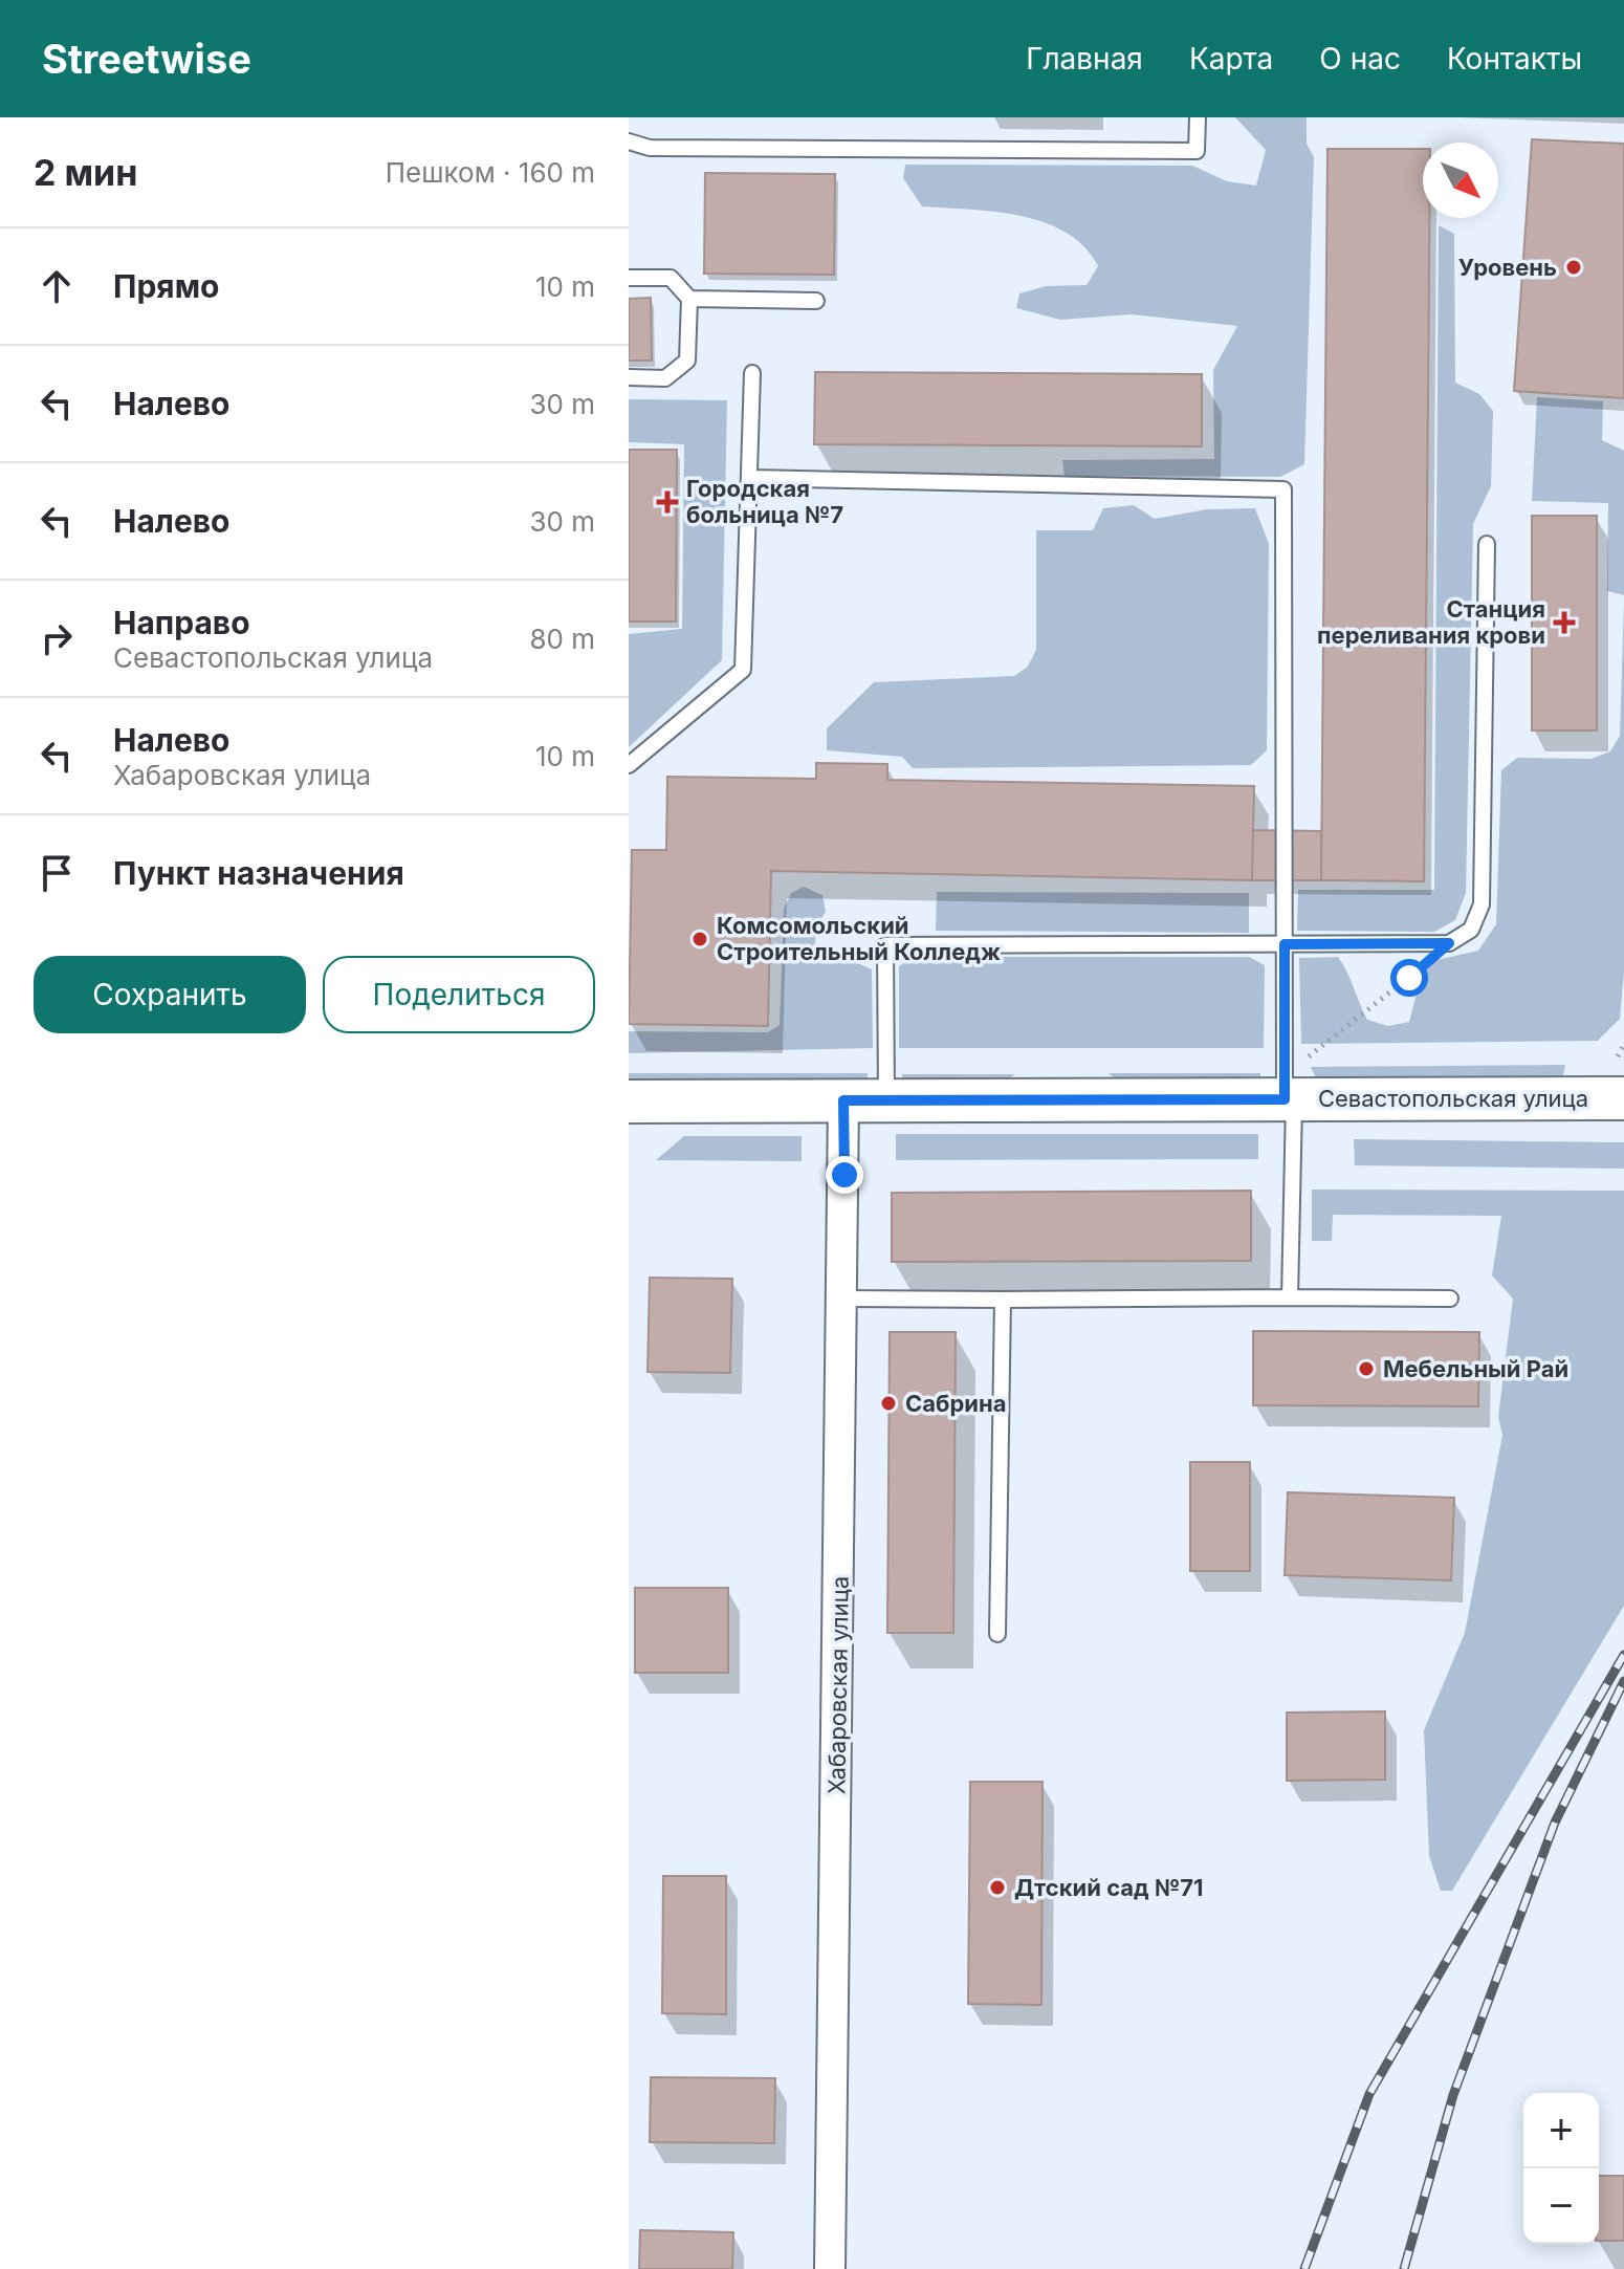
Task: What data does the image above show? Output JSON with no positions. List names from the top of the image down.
{
  "streets": {
    "street": ["Севастопольская улица", "Хабаровская улица"]
  },
  "crossings": [
    ["Севастопольская улица", "Хабаровская улица"]
  ],
  "places": {
    "other": [
      "Уровень",
      "Комсомольский Строительный Колледж",
      "Мебельный Рай",
      "Сабрина",
      "Дтский сад №71"
    ],
    "health": ["Городская больница №7", "Станция переливания крови"]
  },
  "north": "bottom right",
  "page": {
    "header": "Streetwise",
    "nav": [
      "Главная",
      "Карта",
      "О нас",
      "Контакты"
    ],
    "heading": ["2 мин", "Пешком · 160 m"],
    "list": [
      ["Прямо", "10 m"],
      ["Налево", "30 m"],
      ["Налево", "30 m"],
      ["Направо", "Севастопольская улица", "80 m"],
      ["Налево", "Хабаровская улица", "10 m"],
      "Пункт назначения"
    ],
    "buttons": ["Сохранить", "Поделиться"],
    "map_buttons": ["+", "−"]
  }
}
